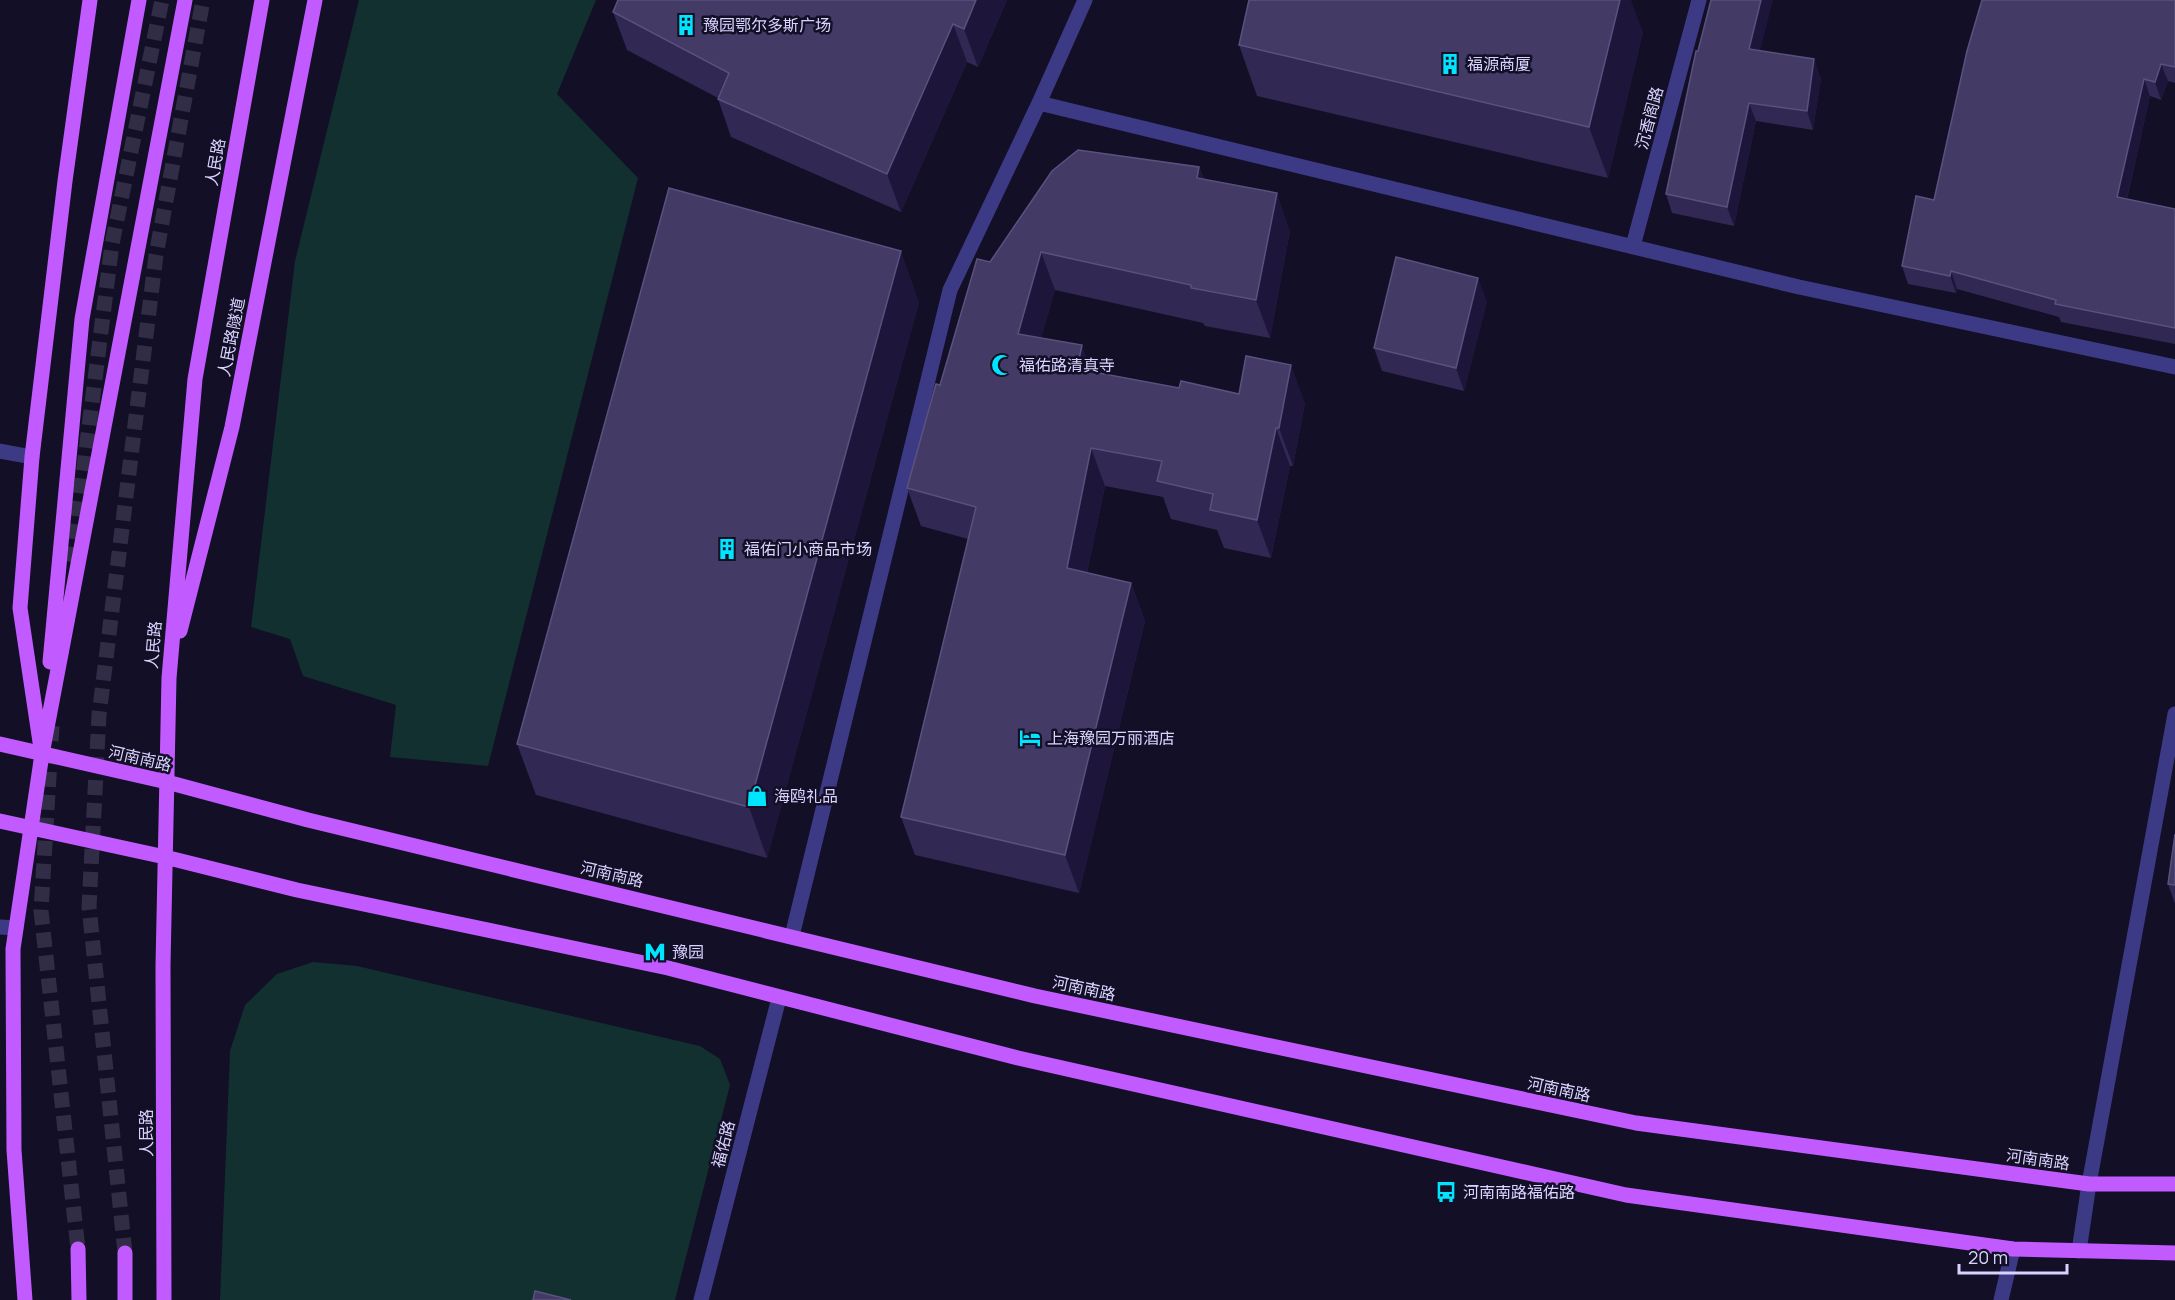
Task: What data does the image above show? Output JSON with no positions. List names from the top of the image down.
{
  "streets": {
    "main road": ["人民路", "人民路隧道", "河南南路"],
    "street": ["沉香阁路", "福佑路"]
  },
  "crossings": [
    ["人民路", "人民路隧道"],
    ["人民路", "河南南路"]
  ],
  "places": {
    "building": ["豫园鄂尔多斯广场", "福源商厦", "福佑门小商品市场"],
    "mosque": ["福佑路清真寺"],
    "hotel": ["上海豫园万丽酒店"],
    "shop": ["海鸥礼品"],
    "metro station": ["豫园"],
    "bus stop": ["河南南路福佑路"]
  },
  "scale_bar": "20 m"
}
